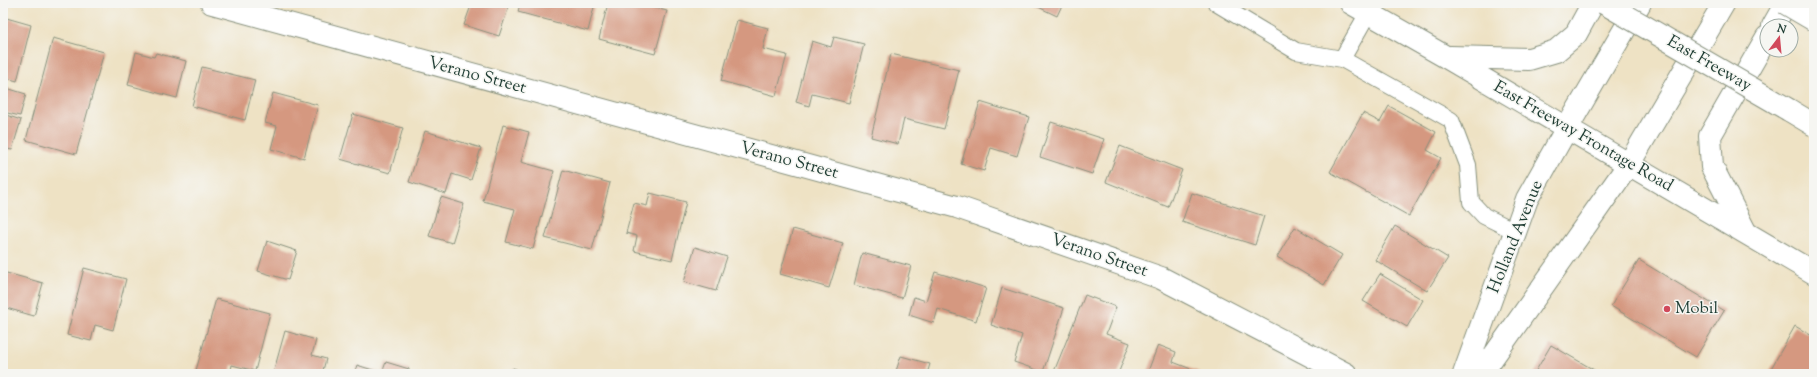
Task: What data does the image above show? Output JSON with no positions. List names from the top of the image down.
{
  "streets": {
    "main road": [
      "East Freeway",
      "Verano Street",
      "East Freeway Frontage Road",
      "Holland Avenue"
    ]
  },
  "crossings": [
    ["East Freeway Frontage Road", "Holland Avenue"]
  ],
  "places": ["Mobil"],
  "north": "top"
}
